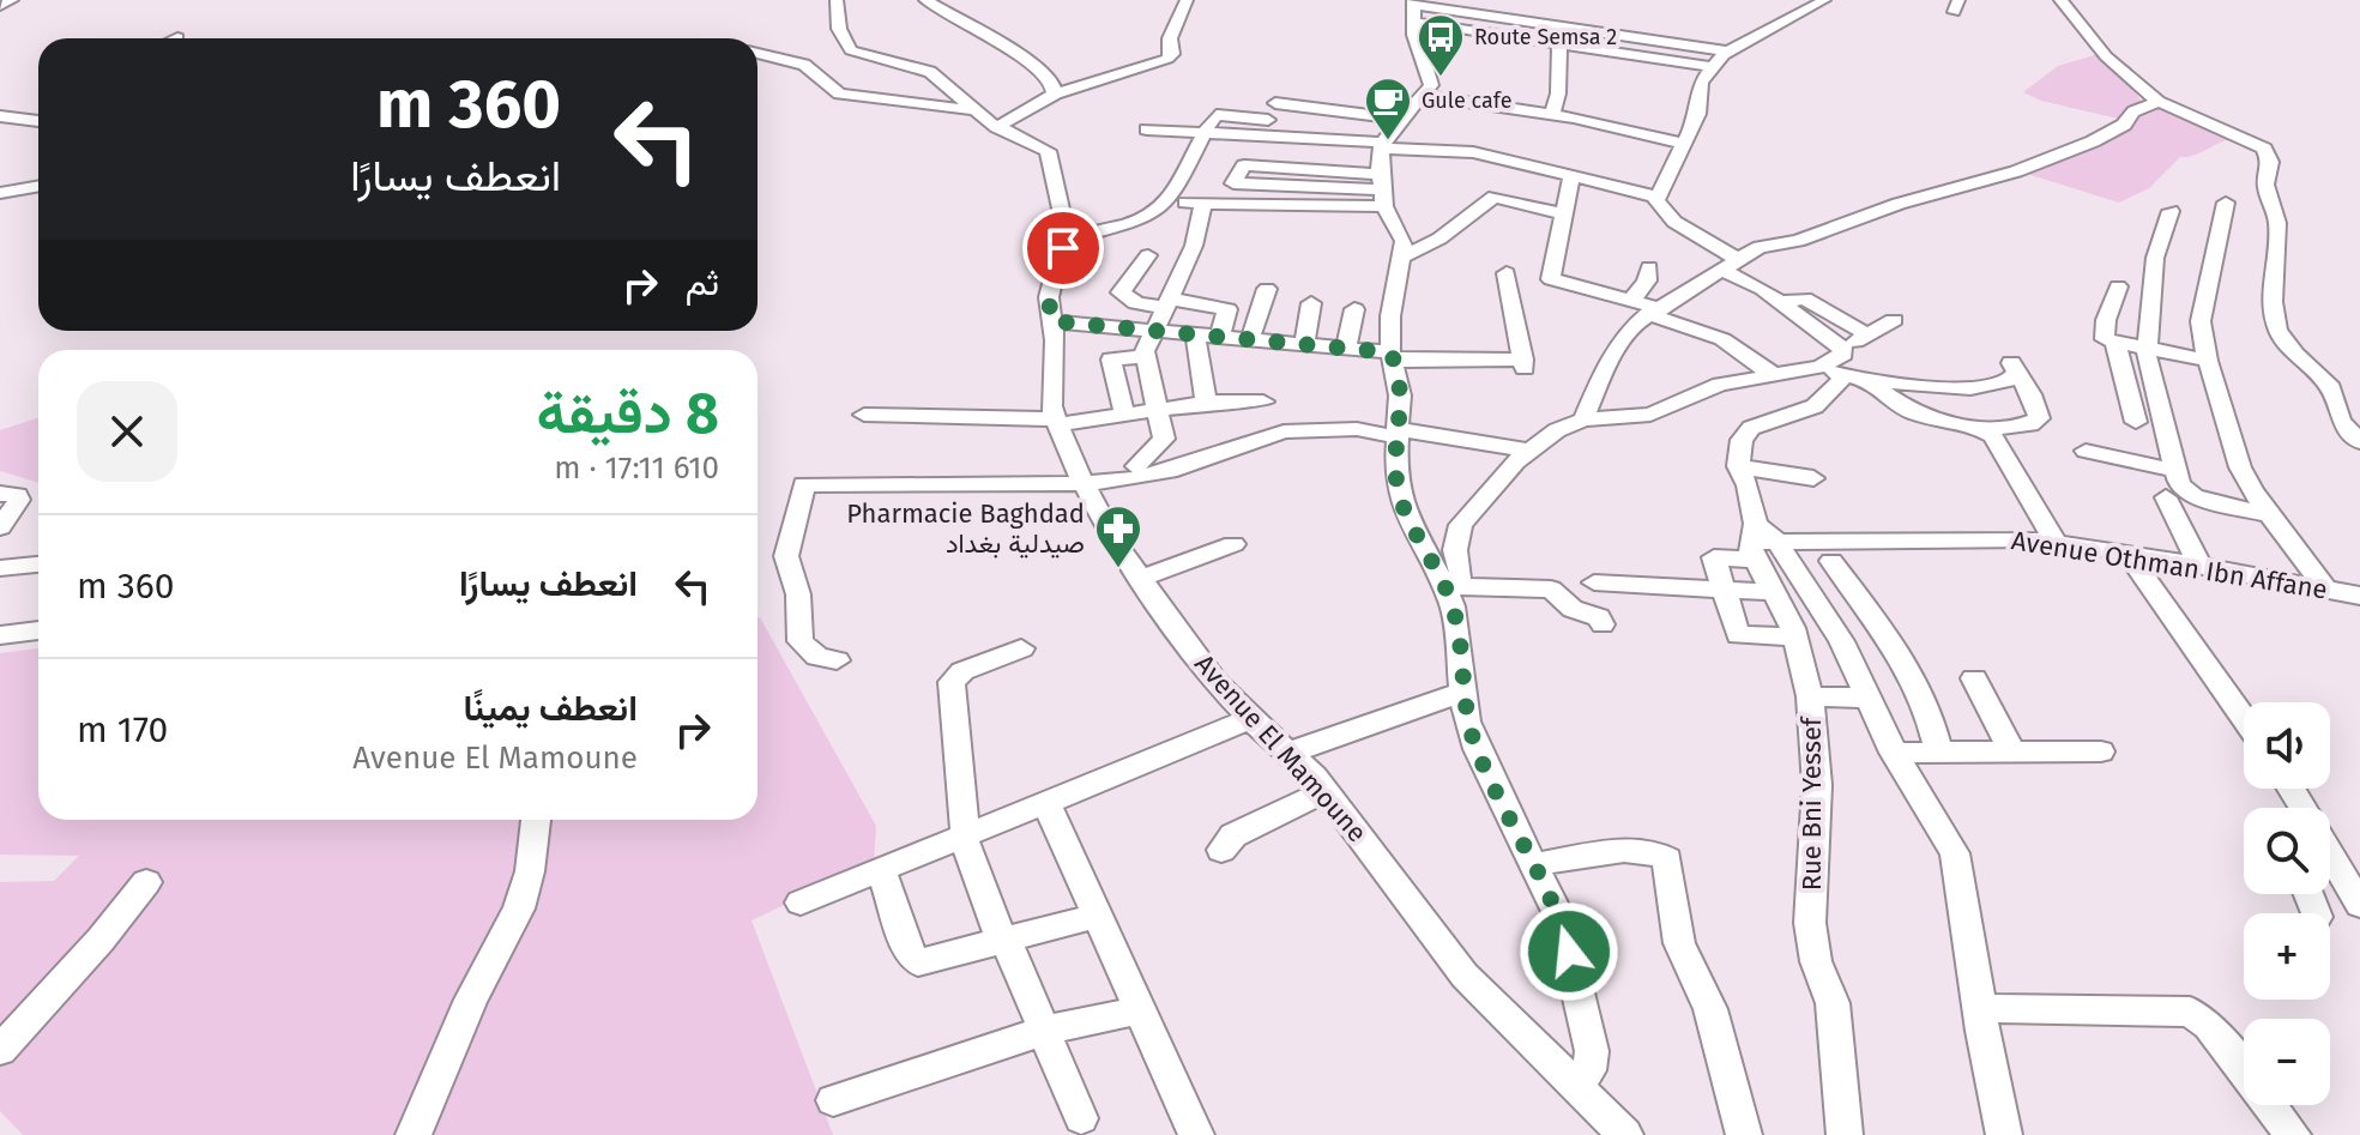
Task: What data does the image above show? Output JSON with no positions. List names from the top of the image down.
{
  "streets": {
    "street": ["Avenue Othman Ibn Affane", "Avenue El Mamoune", "Rue Bni Yessef"]
  },
  "crossings": [
    ["Avenue Othman Ibn Affane", "Rue Bni Yessef"]
  ],
  "places": {
    "bus stop": ["Route Semsa 2"],
    "cafe": ["Gule cafe"],
    "pharmacy": ["Pharmacie Baghdad صيدلية بغداد"]
  },
  "page": {
    "turn": ["360 m", "انعطف يسارًا"],
    "then": "ثم",
    "heading": ["8 دقيقة", "610 m · 17:11"],
    "list": [
      {
        "name": "انعطف يسارًا",
        "value": "360 m"
      },
      {
        "name": "انعطف يمينًا",
        "note": "Avenue El Mamoune",
        "value": "170 m"
      }
    ],
    "map_buttons": ["+", "−"]
  }
}
